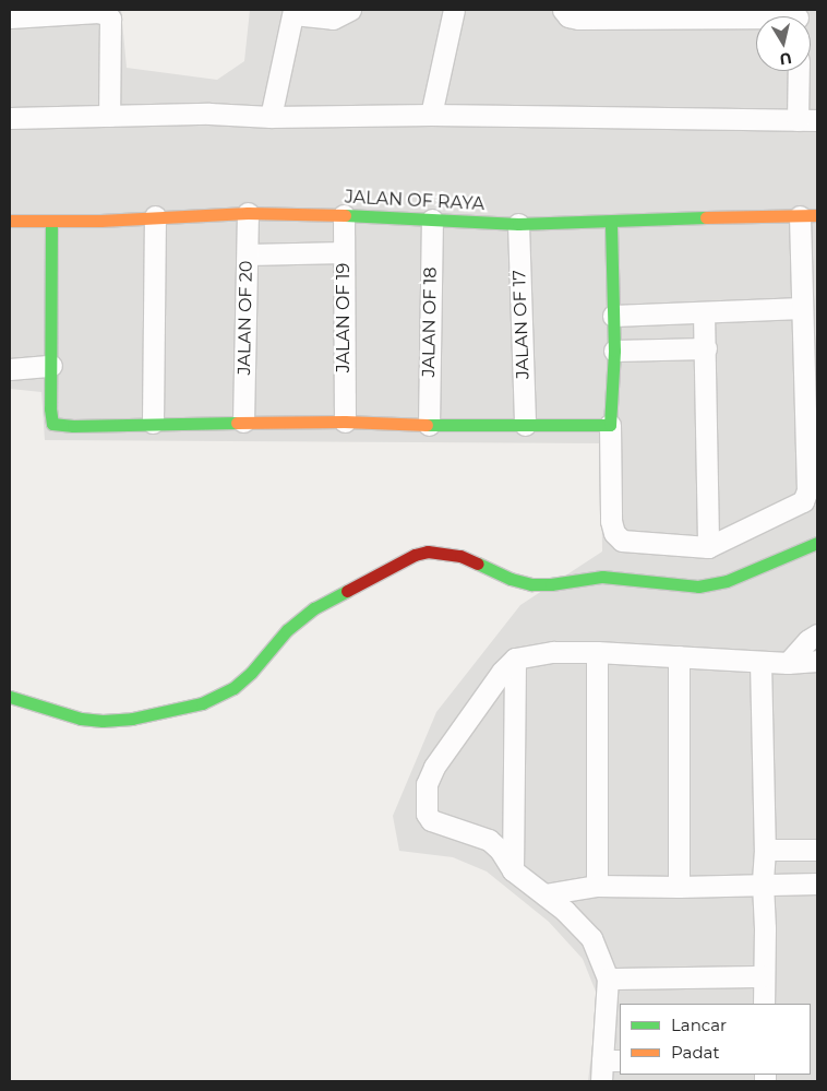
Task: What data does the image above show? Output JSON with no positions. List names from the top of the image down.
{
  "streets": {
    "street": [
      "JALAN OF RAYA",
      "JALAN OF 20",
      "JALAN OF 19",
      "JALAN OF 18",
      "JALAN OF 17"
    ]
  },
  "crossings": [
    ["JALAN OF RAYA", "JALAN OF 20"],
    ["JALAN OF RAYA", "JALAN OF 19"],
    ["JALAN OF RAYA", "JALAN OF 18"],
    ["JALAN OF RAYA", "JALAN OF 17"]
  ],
  "legend": ["Lancar", "Padat"],
  "north": "bottom"
}
